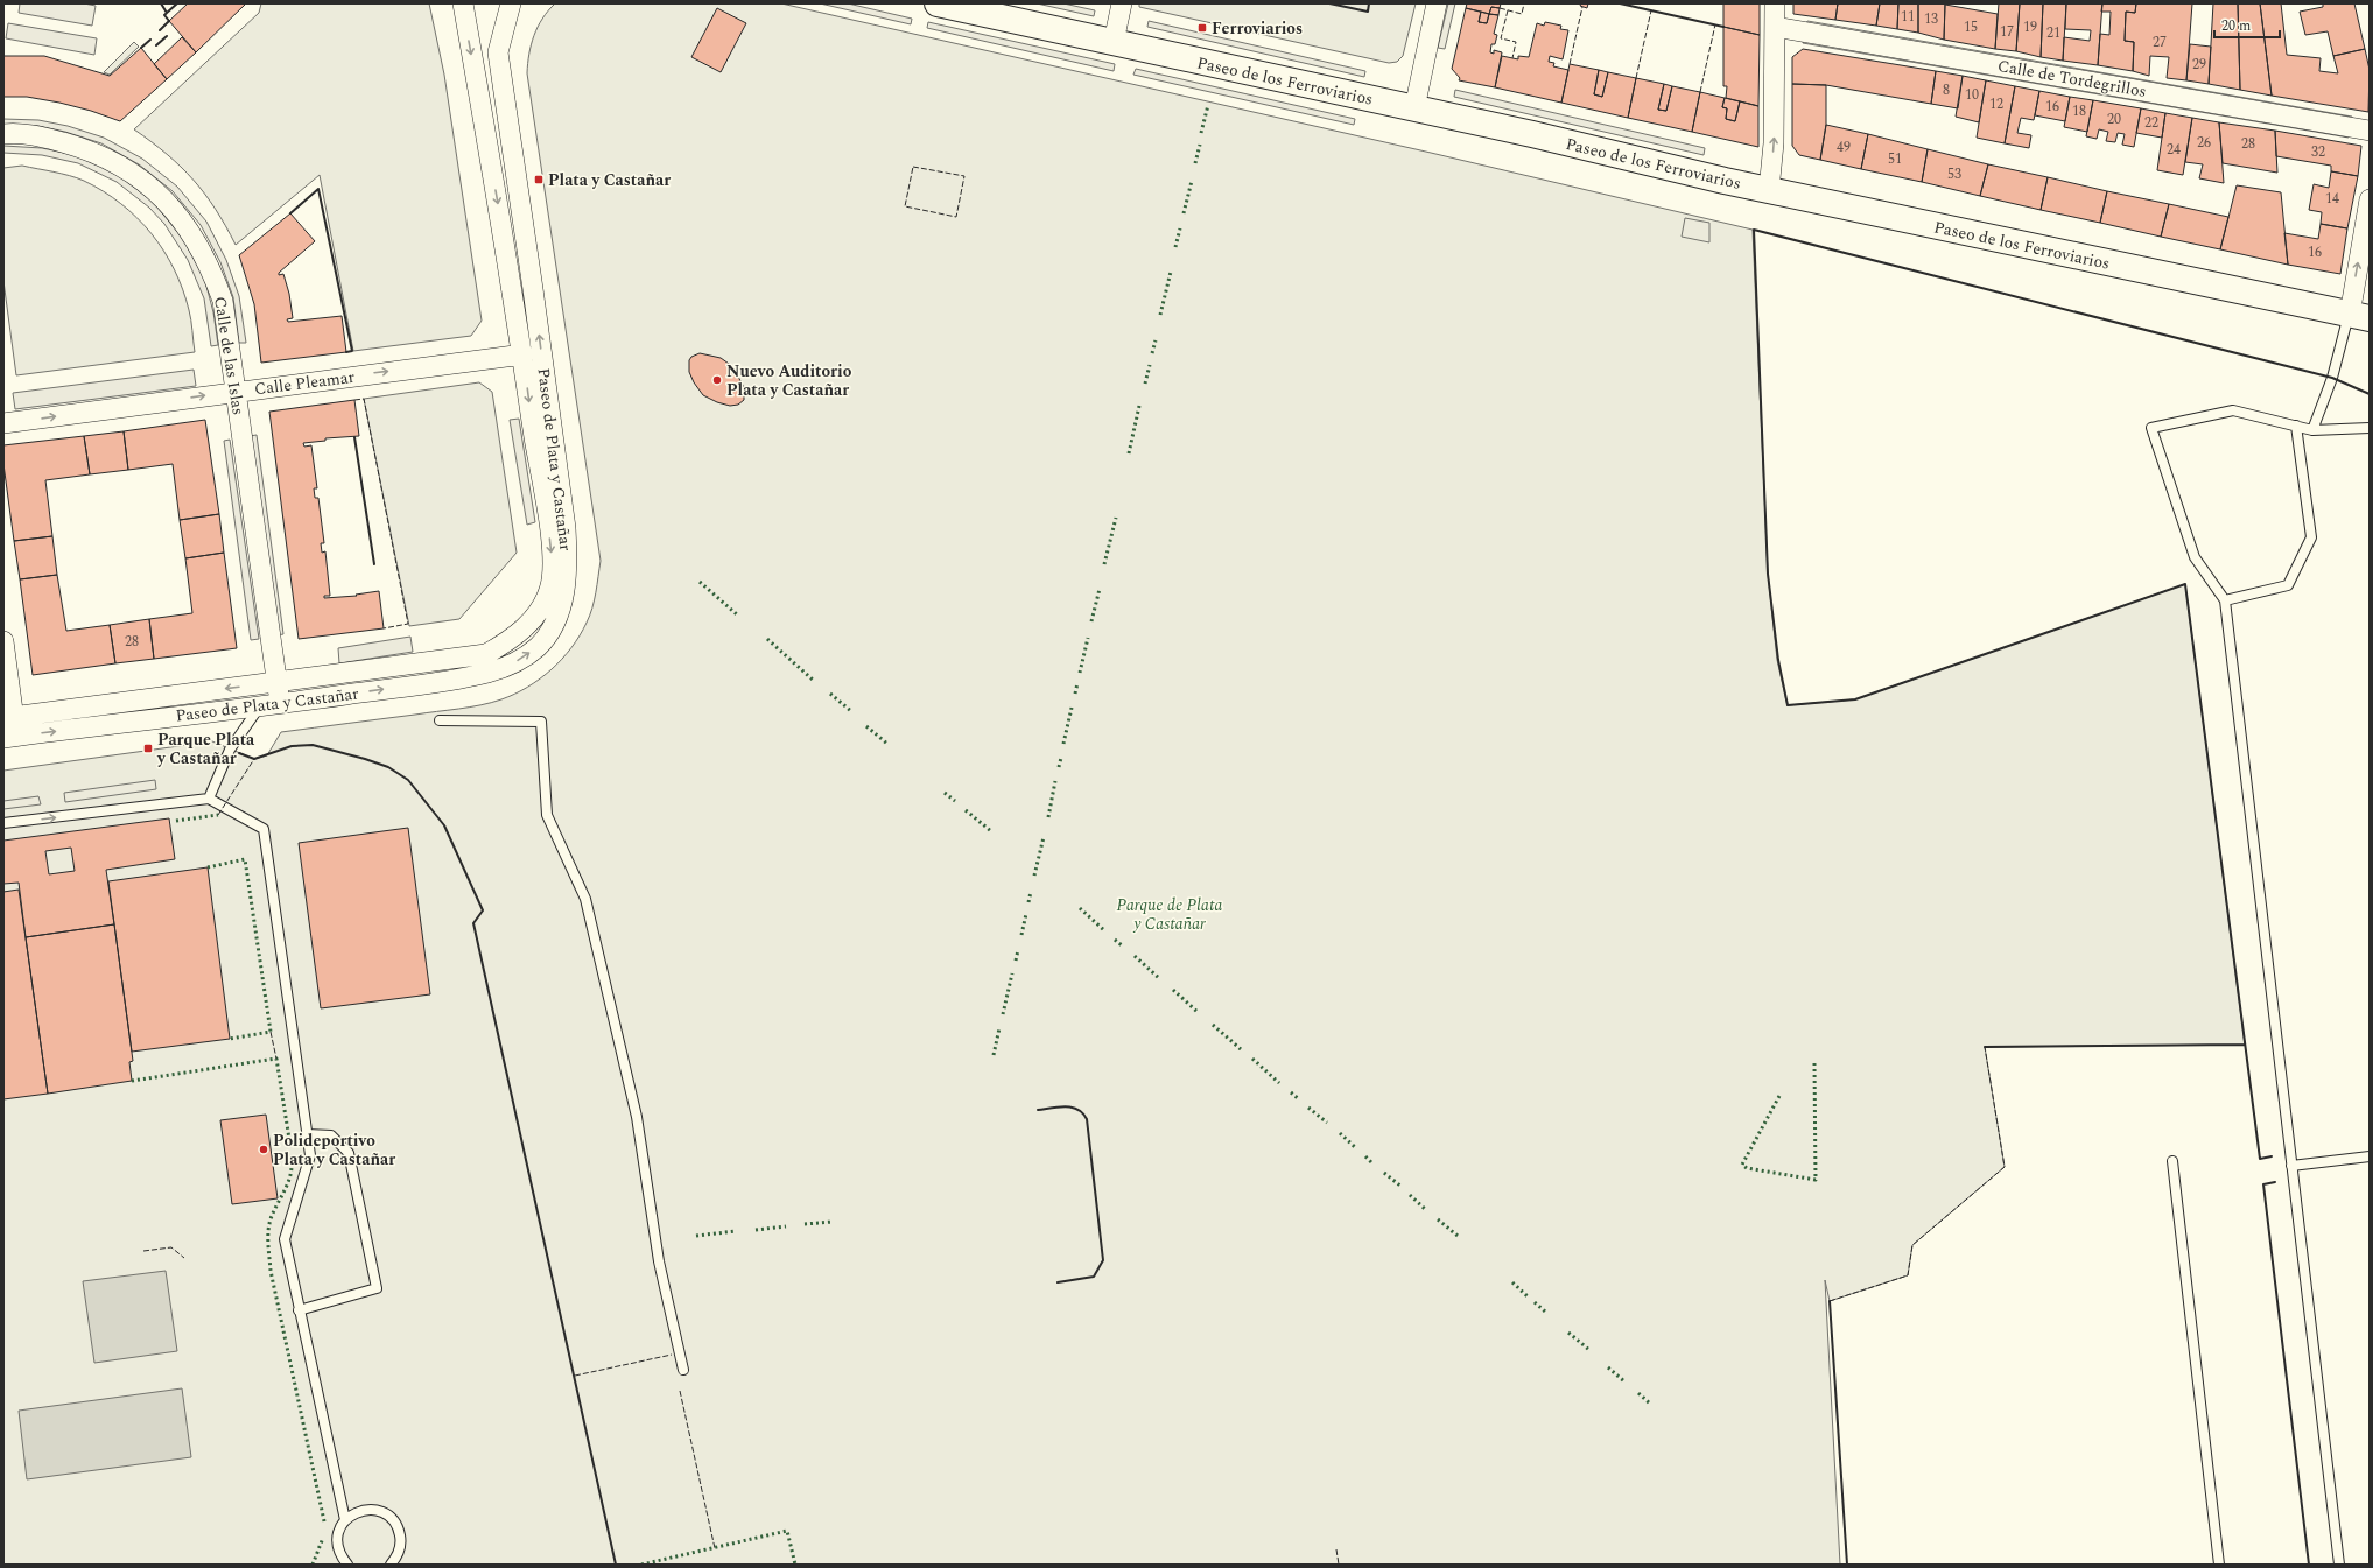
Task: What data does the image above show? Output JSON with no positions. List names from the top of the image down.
{
  "streets": {
    "main road": ["Paseo de los Ferroviarios"],
    "street": [
      "Calle de Tordegrillos",
      "Calle de las Islas",
      "Calle Pleamar",
      "Paseo de Plata y Castañar"
    ]
  },
  "crossings": [
    ["Calle de las Islas", "Calle Pleamar"],
    ["Calle de las Islas", "Paseo de Plata y Castañar"],
    ["Calle Pleamar", "Paseo de Plata y Castañar"]
  ],
  "one_way": ["Calle Pleamar"],
  "parks": ["Parque de Plata y Castañar"],
  "places": {
    "transit": ["Ferroviarios", "Plata y Castañar", "Parque Plata y Castañar"],
    "other": ["Nuevo Auditorio Plata y Castañar", "Polideportivo Plata y Castañar"]
  },
  "house_numbers": [
    "11",
    "13",
    "15",
    "19",
    "17",
    "21",
    "27",
    "29",
    "8",
    "10",
    "12",
    "16",
    "18",
    "20",
    "22",
    "26",
    "28",
    "49",
    "24",
    "32",
    "51",
    "53",
    "14",
    "16",
    "28"
  ],
  "scale_bar": "20 m"
}
